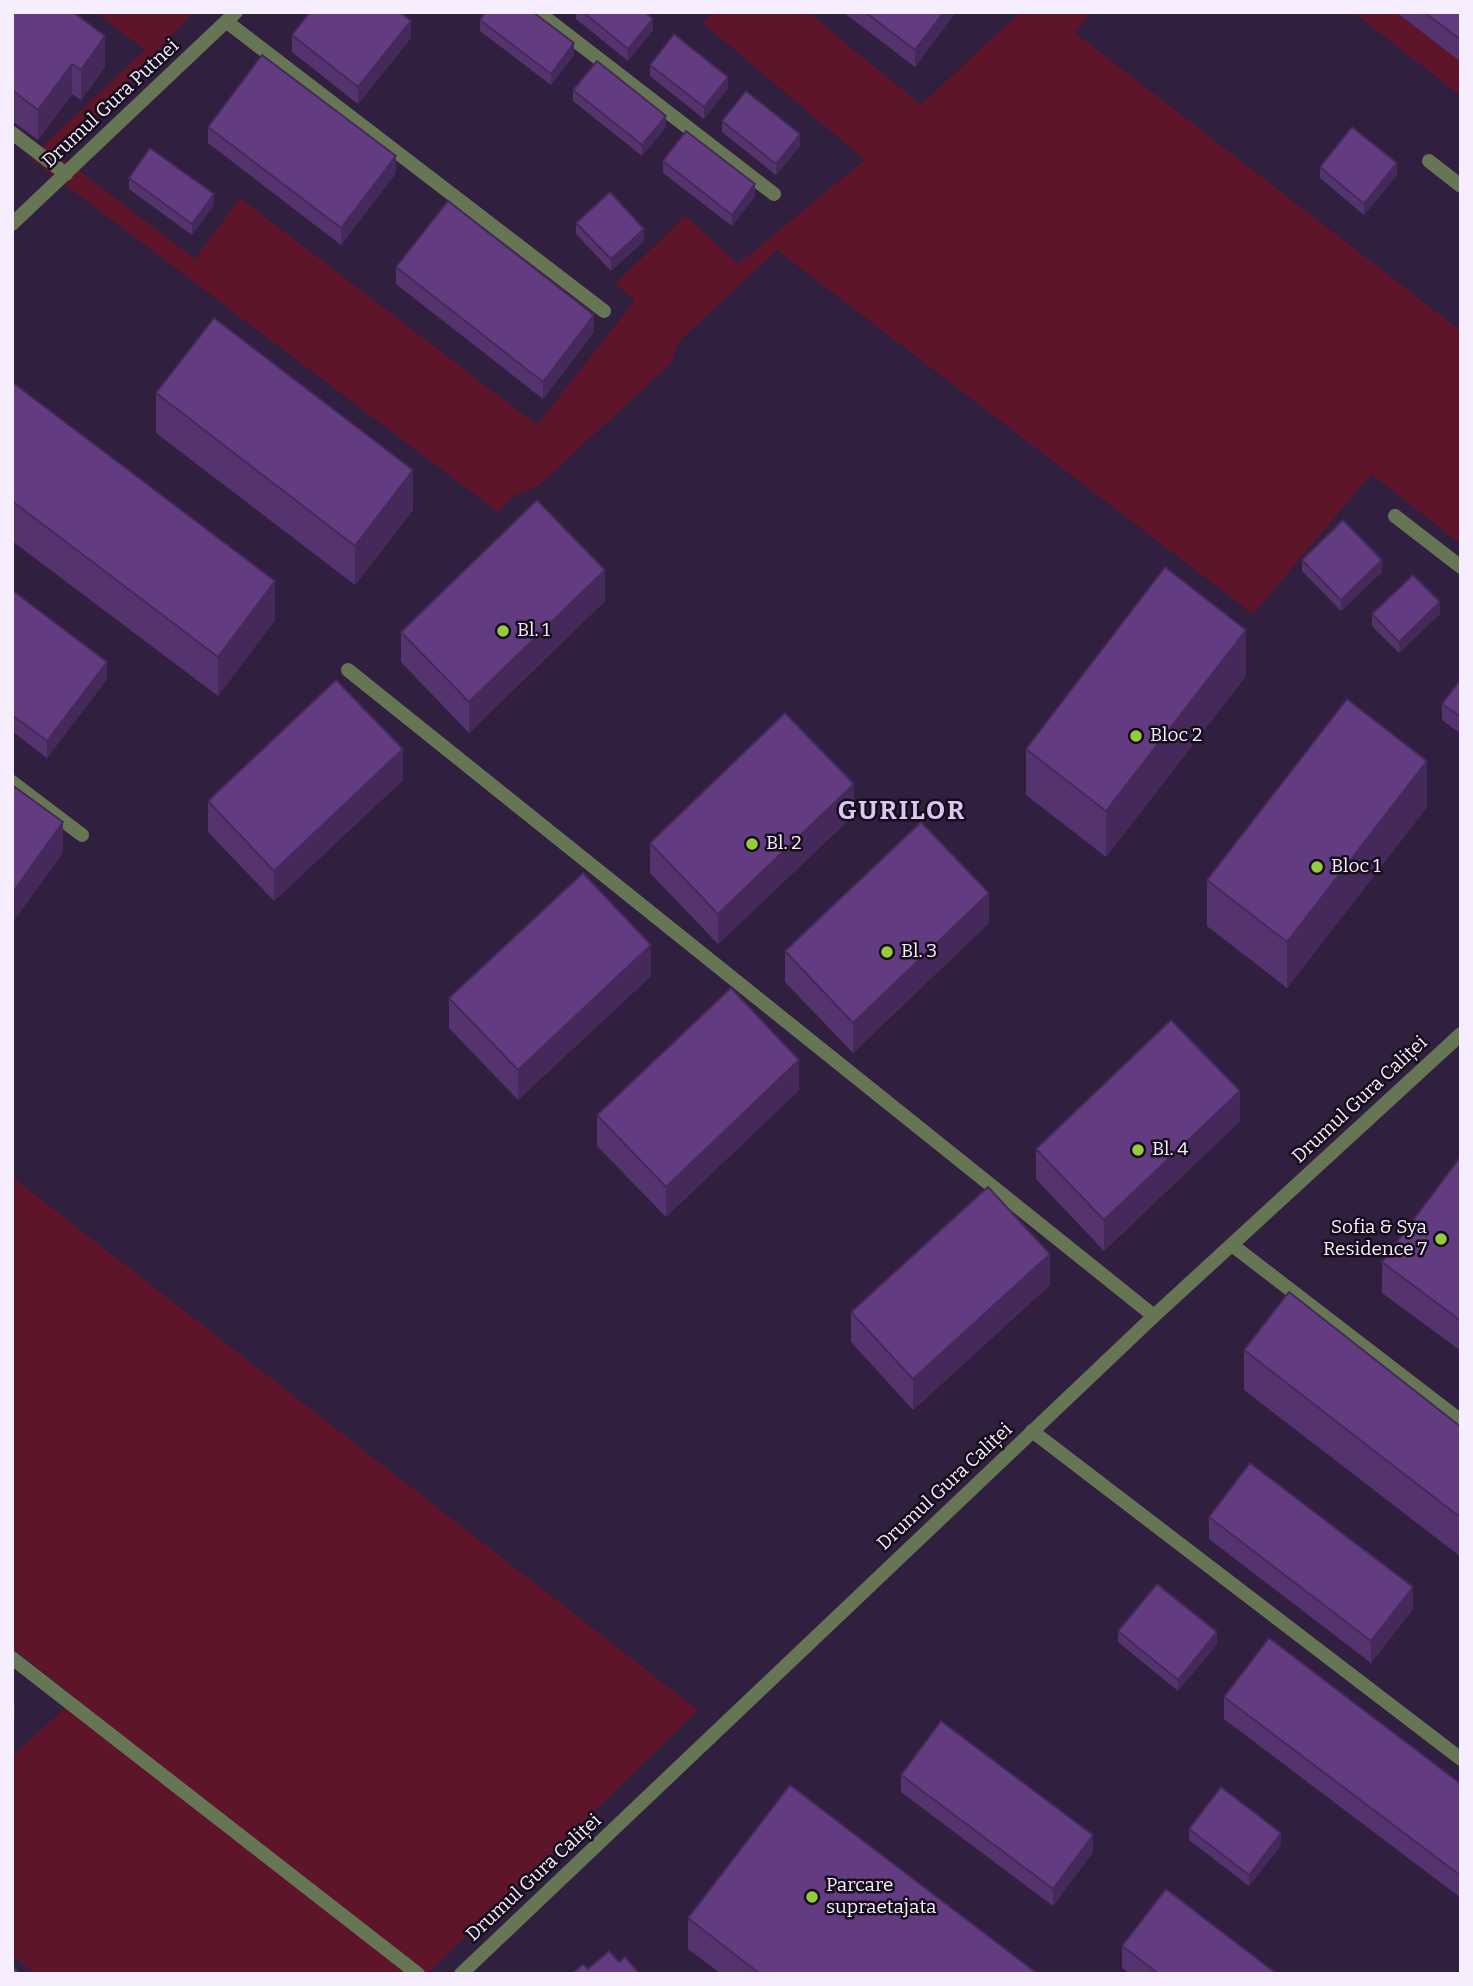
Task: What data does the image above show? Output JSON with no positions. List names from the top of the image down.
{
  "streets": {
    "street": ["Drumul Gura Putnei", "Drumul Gura Caliței"]
  },
  "districts": ["GURILOR"],
  "places": [
    "Bl. 1",
    "Bloc 2",
    "Bl. 2",
    "Bloc 1",
    "Bl. 3",
    "Bl. 4",
    "Sofia & Sya Residence 7",
    "Parcare supraetajata"
  ]
}
